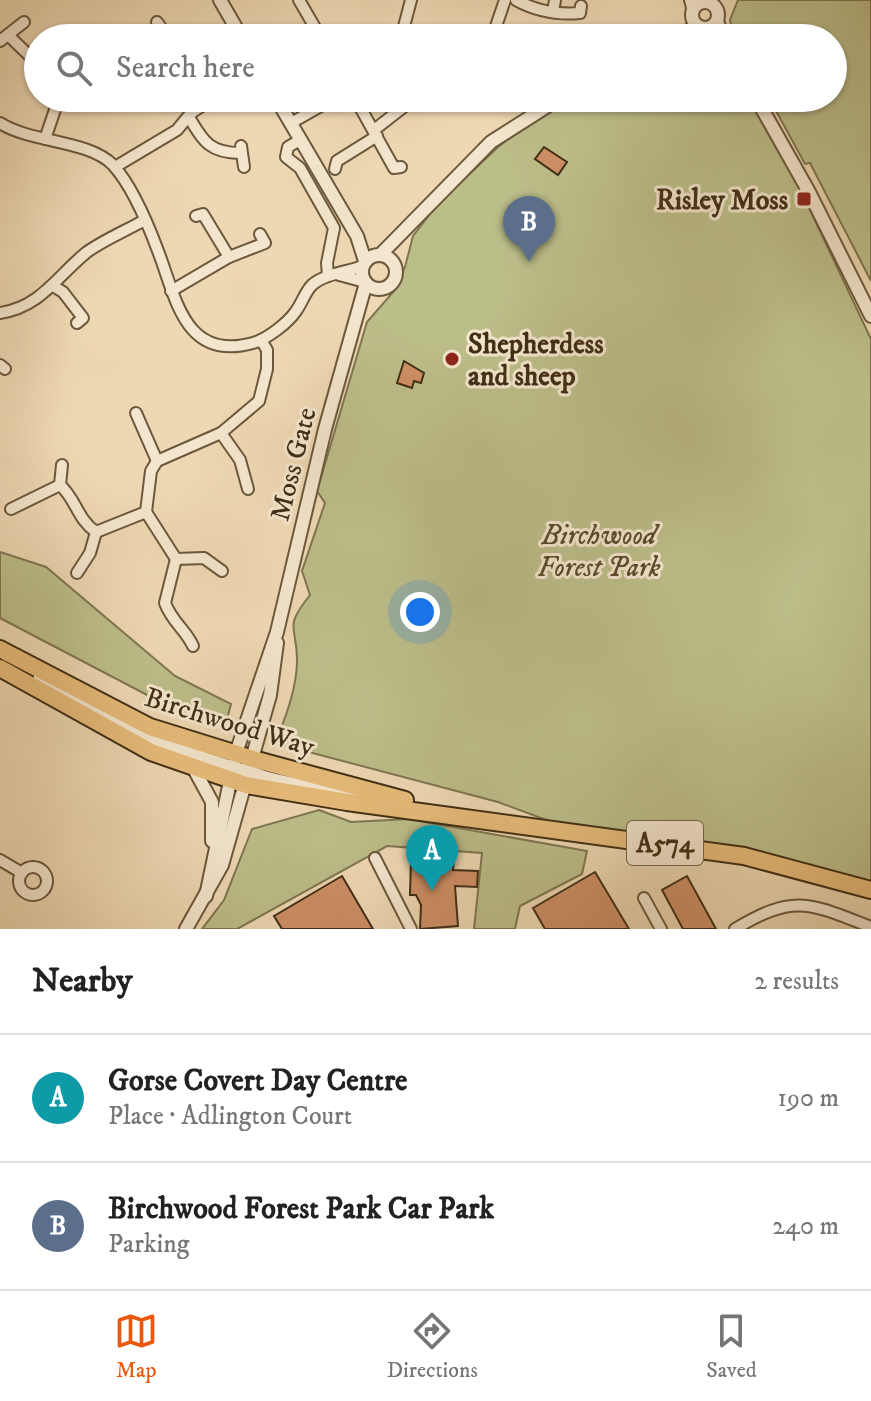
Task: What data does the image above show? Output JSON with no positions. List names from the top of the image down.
{
  "streets": {
    "main road": ["Birchwood Way", "A574"],
    "street": ["Moss Gate"]
  },
  "crossings": [
    ["Moss Gate", "Birchwood Way"]
  ],
  "parks": ["Birchwood Forest Park"],
  "places": {
    "transit": ["Risley Moss"],
    "other": ["Shepherdess and sheep"]
  },
  "page": {
    "search": "Search here",
    "pins": ["B", "A"],
    "heading": ["Nearby", "2 results"],
    "list": [
      {
        "mark": "A",
        "name": "Gorse Covert Day Centre",
        "note": "Place · Adlington Court",
        "value": "190 m"
      },
      {
        "mark": "B",
        "name": "Birchwood Forest Park Car Park",
        "note": "Parking",
        "value": "240 m"
      }
    ],
    "nav": ["Map", "Directions", "Saved"]
  }
}
